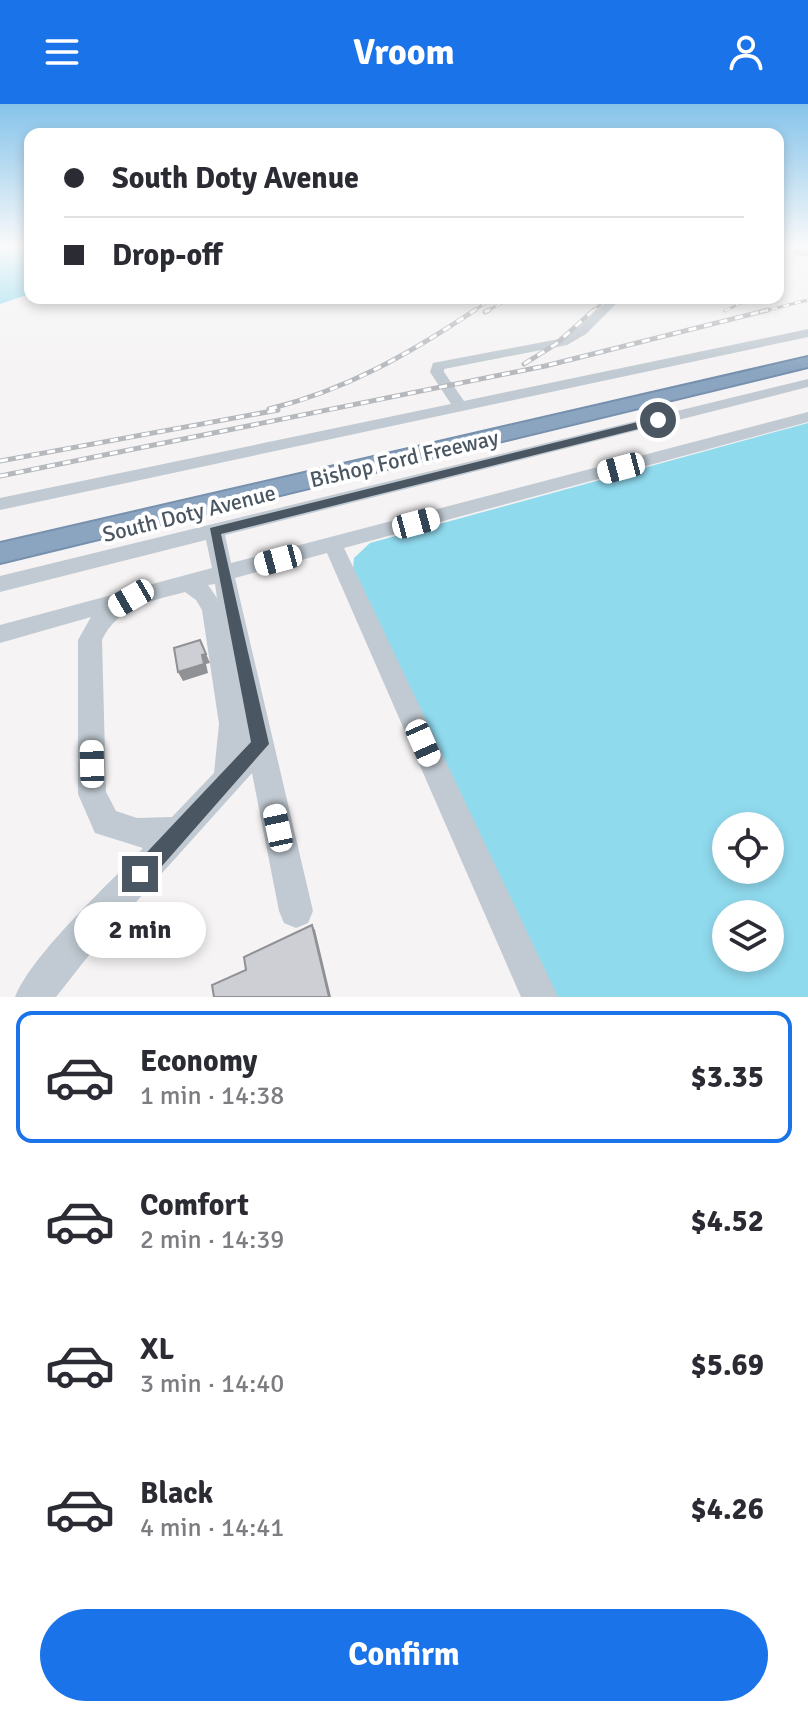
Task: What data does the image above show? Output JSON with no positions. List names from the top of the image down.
{
  "streets": {
    "highway": ["Bishop Ford Freeway"],
    "street": ["South Doty Avenue"]
  },
  "page": {
    "header": "Vroom",
    "banner": ["South Doty Avenue", "Drop-off"],
    "bubble": "2 min",
    "list": [
      {
        "name": "Economy",
        "note": "1 min · 14:38",
        "value": "$3.35"
      },
      {
        "name": "Comfort",
        "note": "2 min · 14:39",
        "value": "$4.52"
      },
      {
        "name": "XL",
        "note": "3 min · 14:40",
        "value": "$5.69"
      },
      {
        "name": "Black",
        "note": "4 min · 14:41",
        "value": "$4.26"
      }
    ],
    "buttons": "Confirm"
  }
}
